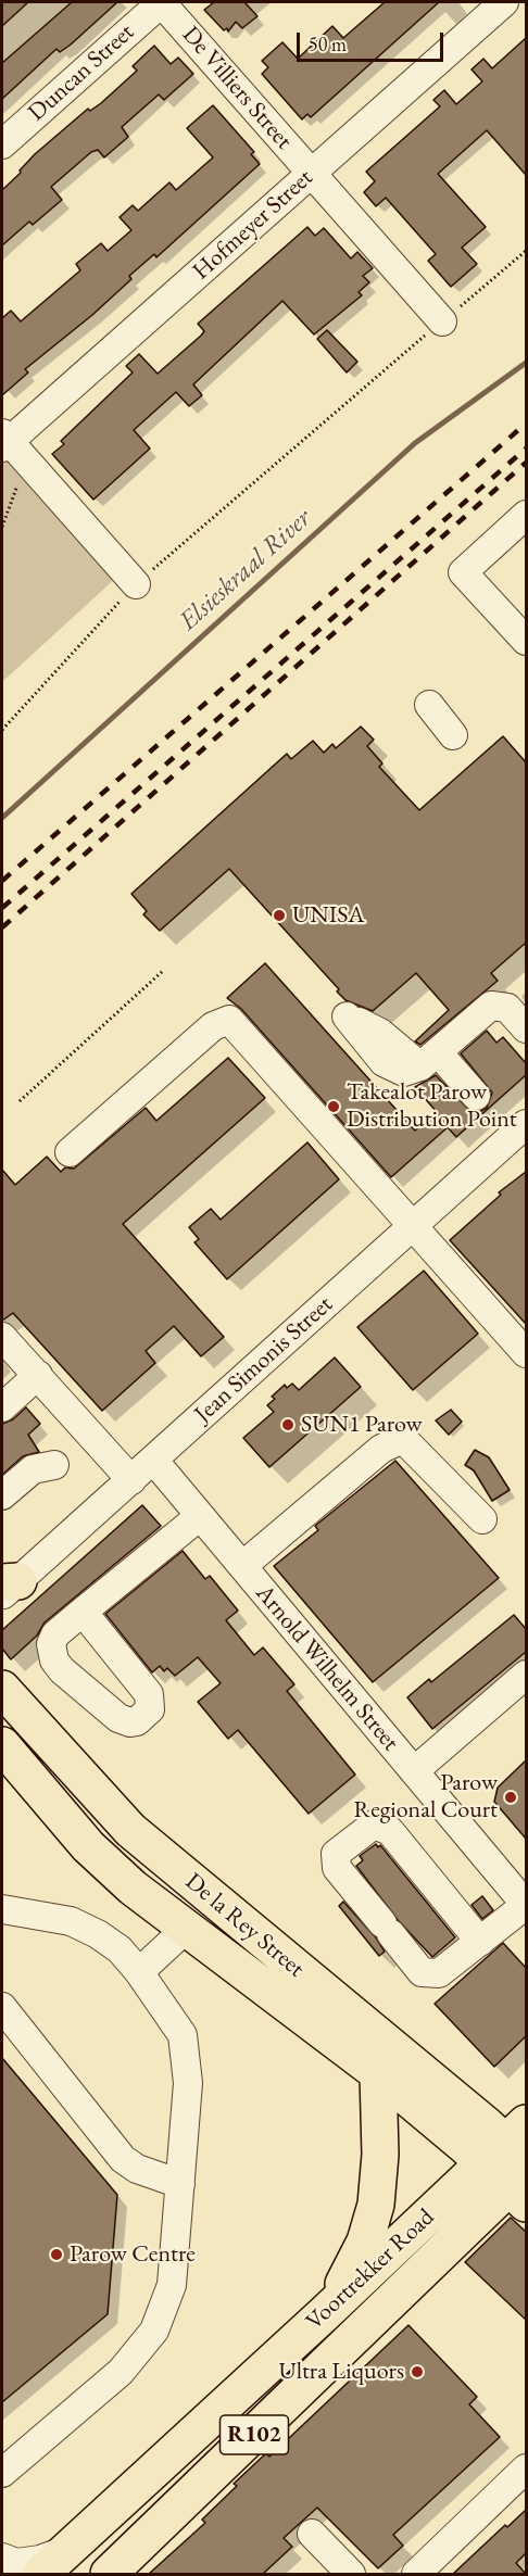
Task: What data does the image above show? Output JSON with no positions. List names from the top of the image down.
{
  "streets": {
    "main road": ["De la Rey Street", "Voortrekker Road", "R102"],
    "street": [
      "Duncan Street",
      "De Villiers Street",
      "Hofmeyer Street",
      "Jean Simonis Street",
      "Arnold Wilhelm Street"
    ]
  },
  "crossings": [
    ["Duncan Street", "De Villiers Street"],
    ["De Villiers Street", "Hofmeyer Street"],
    ["Jean Simonis Street", "Arnold Wilhelm Street"],
    ["De la Rey Street", "Voortrekker Road"]
  ],
  "water": ["Elsieskraal River"],
  "places": [
    "UNISA",
    "Takealot Parow Distribution Point",
    "SUN1 Parow",
    "Parow Regional Court",
    "Parow Centre",
    "Ultra Liquors"
  ],
  "scale_bar": "50 m"
}
